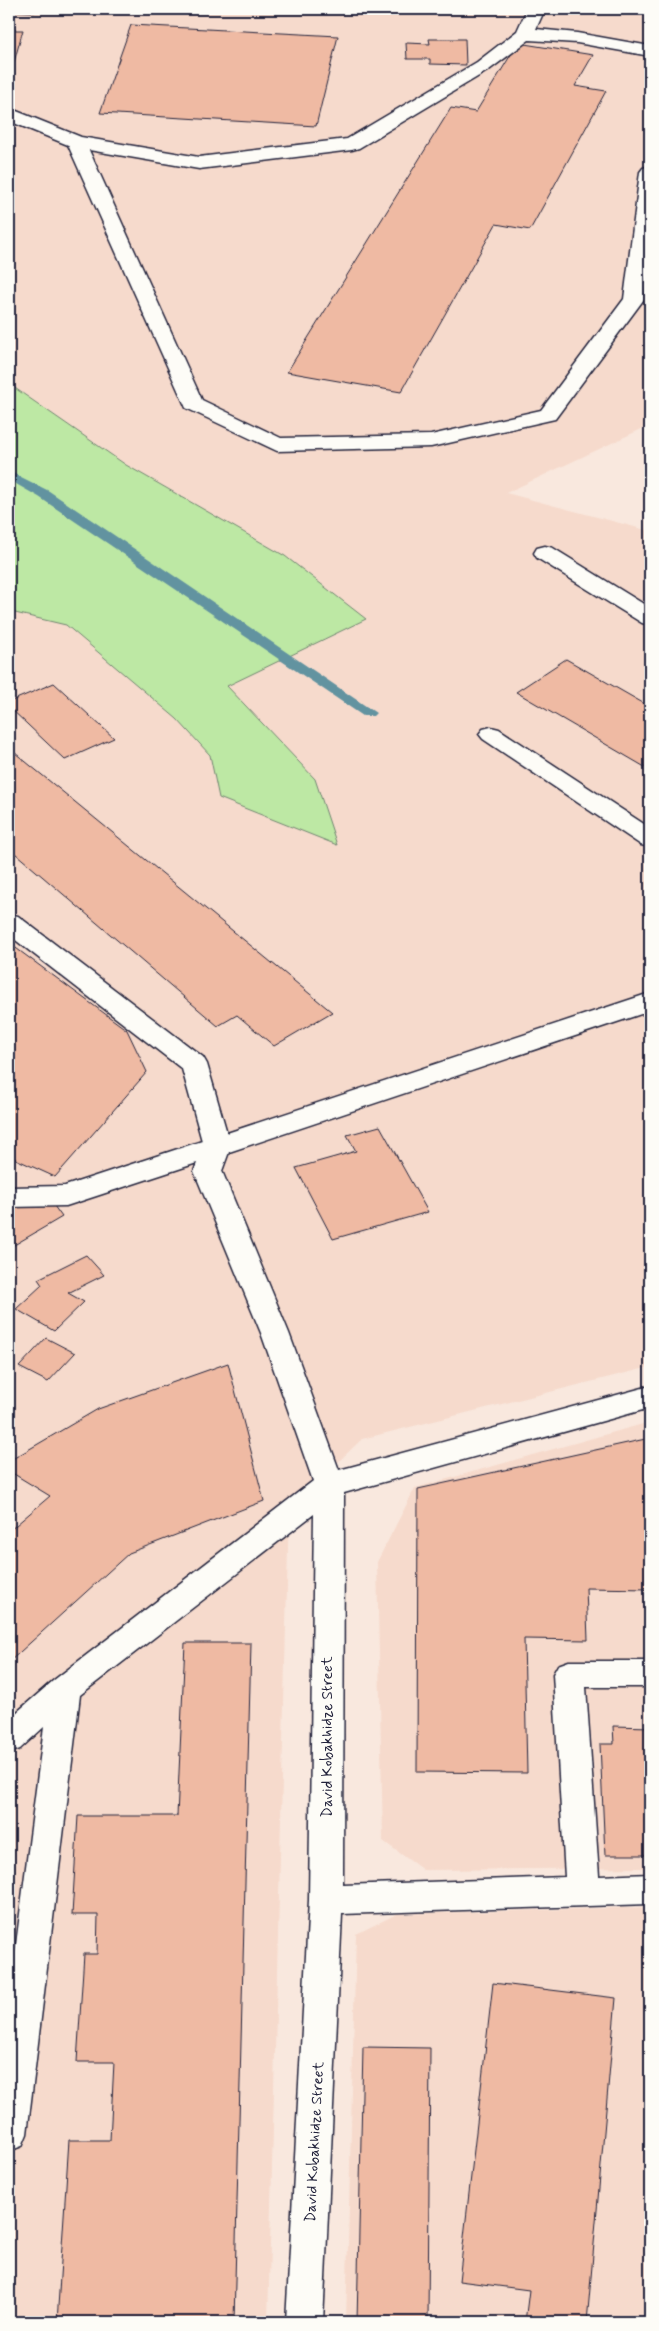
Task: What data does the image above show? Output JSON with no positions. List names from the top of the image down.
{
  "streets": {
    "street": ["David Kobakhidze Street"]
  }
}
